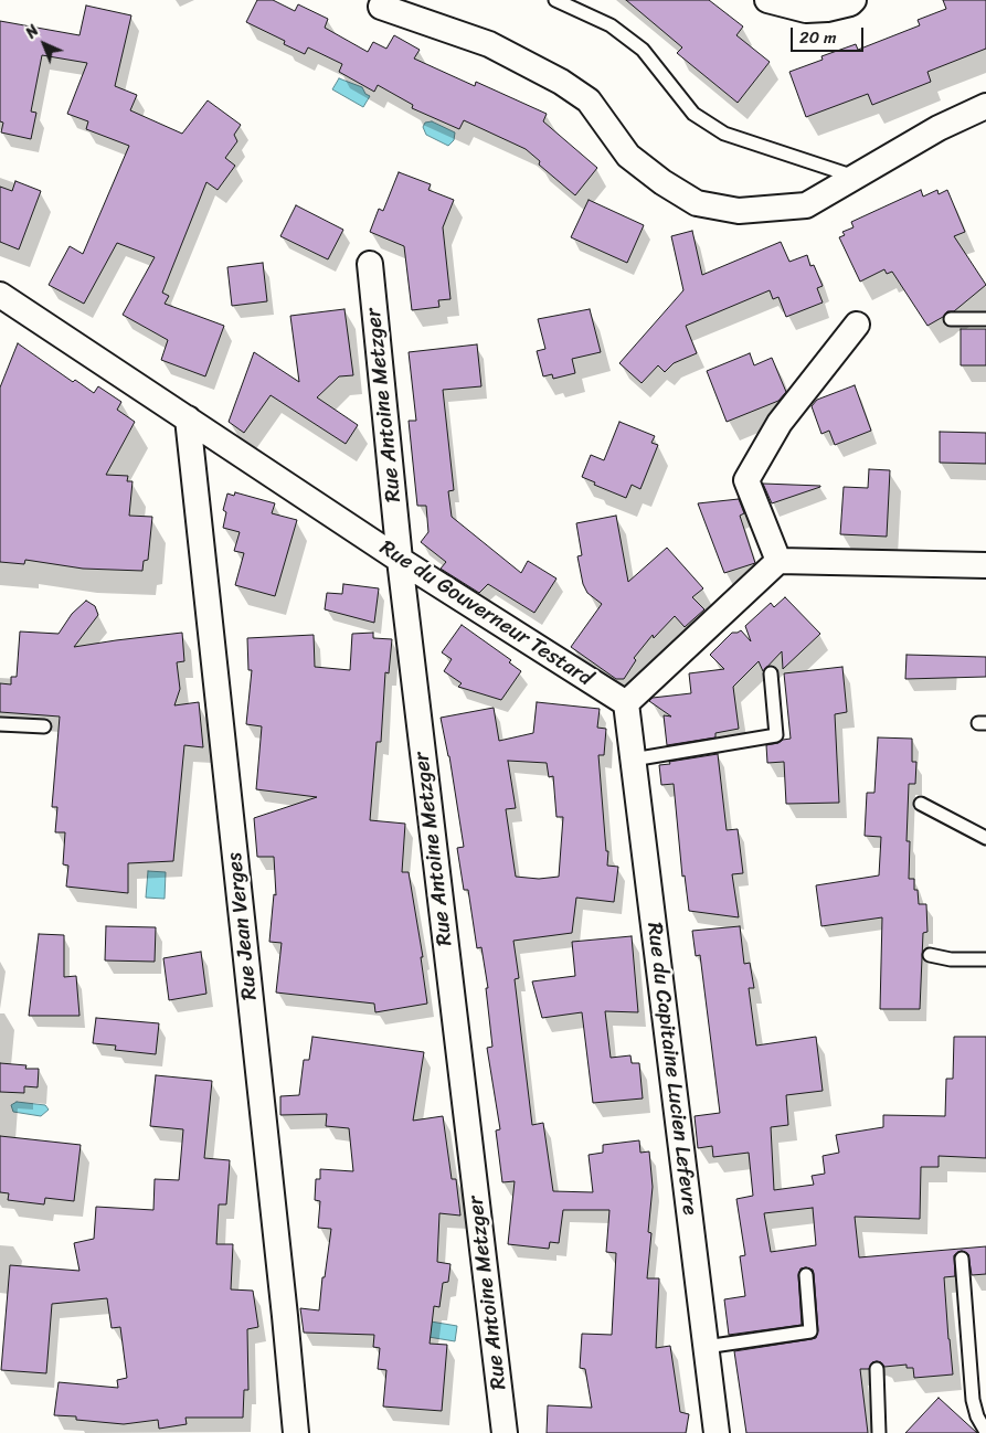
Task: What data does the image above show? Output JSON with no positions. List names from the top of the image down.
{
  "streets": {
    "street": [
      "Rue Antoine Metzger",
      "Rue du Gouverneur Testard",
      "Rue Jean Verges",
      "Rue du Capitaine Lucien Lefevre"
    ]
  },
  "crossings": [
    ["Rue Antoine Metzger", "Rue du Gouverneur Testard"],
    ["Rue du Gouverneur Testard", "Rue Jean Verges"],
    ["Rue du Gouverneur Testard", "Rue du Capitaine Lucien Lefevre"]
  ],
  "scale_bar": "20 m",
  "north": "top left"
}
